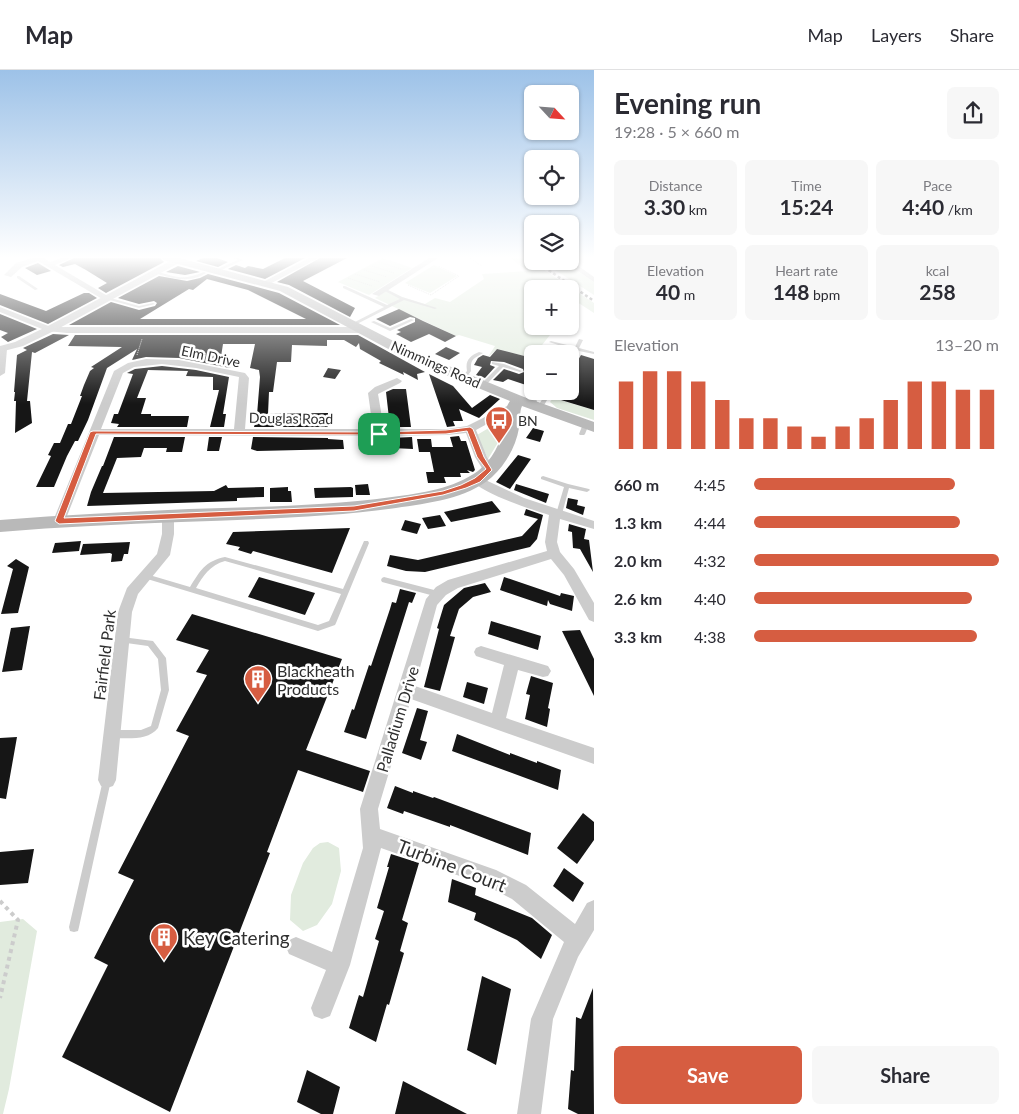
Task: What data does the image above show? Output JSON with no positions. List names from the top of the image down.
{
  "streets": {
    "main road": ["Nimmings Road"],
    "street": [
      "Elm Drive",
      "Douglas Road",
      "Fairfield Park",
      "Palladium Drive",
      "Turbine Court"
    ]
  },
  "crossings": [
    ["Elm Drive", "Douglas Road"],
    ["Nimmings Road", "Douglas Road"],
    ["Palladium Drive", "Turbine Court"]
  ],
  "places": {
    "bus stop": ["BN"],
    "building": ["Blackheath Products", "Key Catering"]
  },
  "north": "bottom right",
  "page": {
    "header": "Map",
    "nav": ["Map", "Layers", "Share"],
    "heading": ["Evening run", "19:28 · 5 × 660 m"],
    "map_buttons": ["+", "−"],
    "stats": [
      ["Distance", "3.30 km"],
      ["Time", "15:24"],
      ["Pace", "4:40 /km"],
      ["Elevation", "40 m"],
      ["Heart rate", "148 bpm"],
      ["kcal", "258"]
    ],
    "chart": ["Elevation", "13–20 m"],
    "list": [
      {
        "name": "660 m",
        "note": "4:45"
      },
      {
        "name": "1.3 km",
        "note": "4:44"
      },
      {
        "name": "2.0 km",
        "note": "4:32"
      },
      {
        "name": "2.6 km",
        "note": "4:40"
      },
      {
        "name": "3.3 km",
        "note": "4:38"
      }
    ],
    "buttons": ["Save", "Share"]
  }
}
